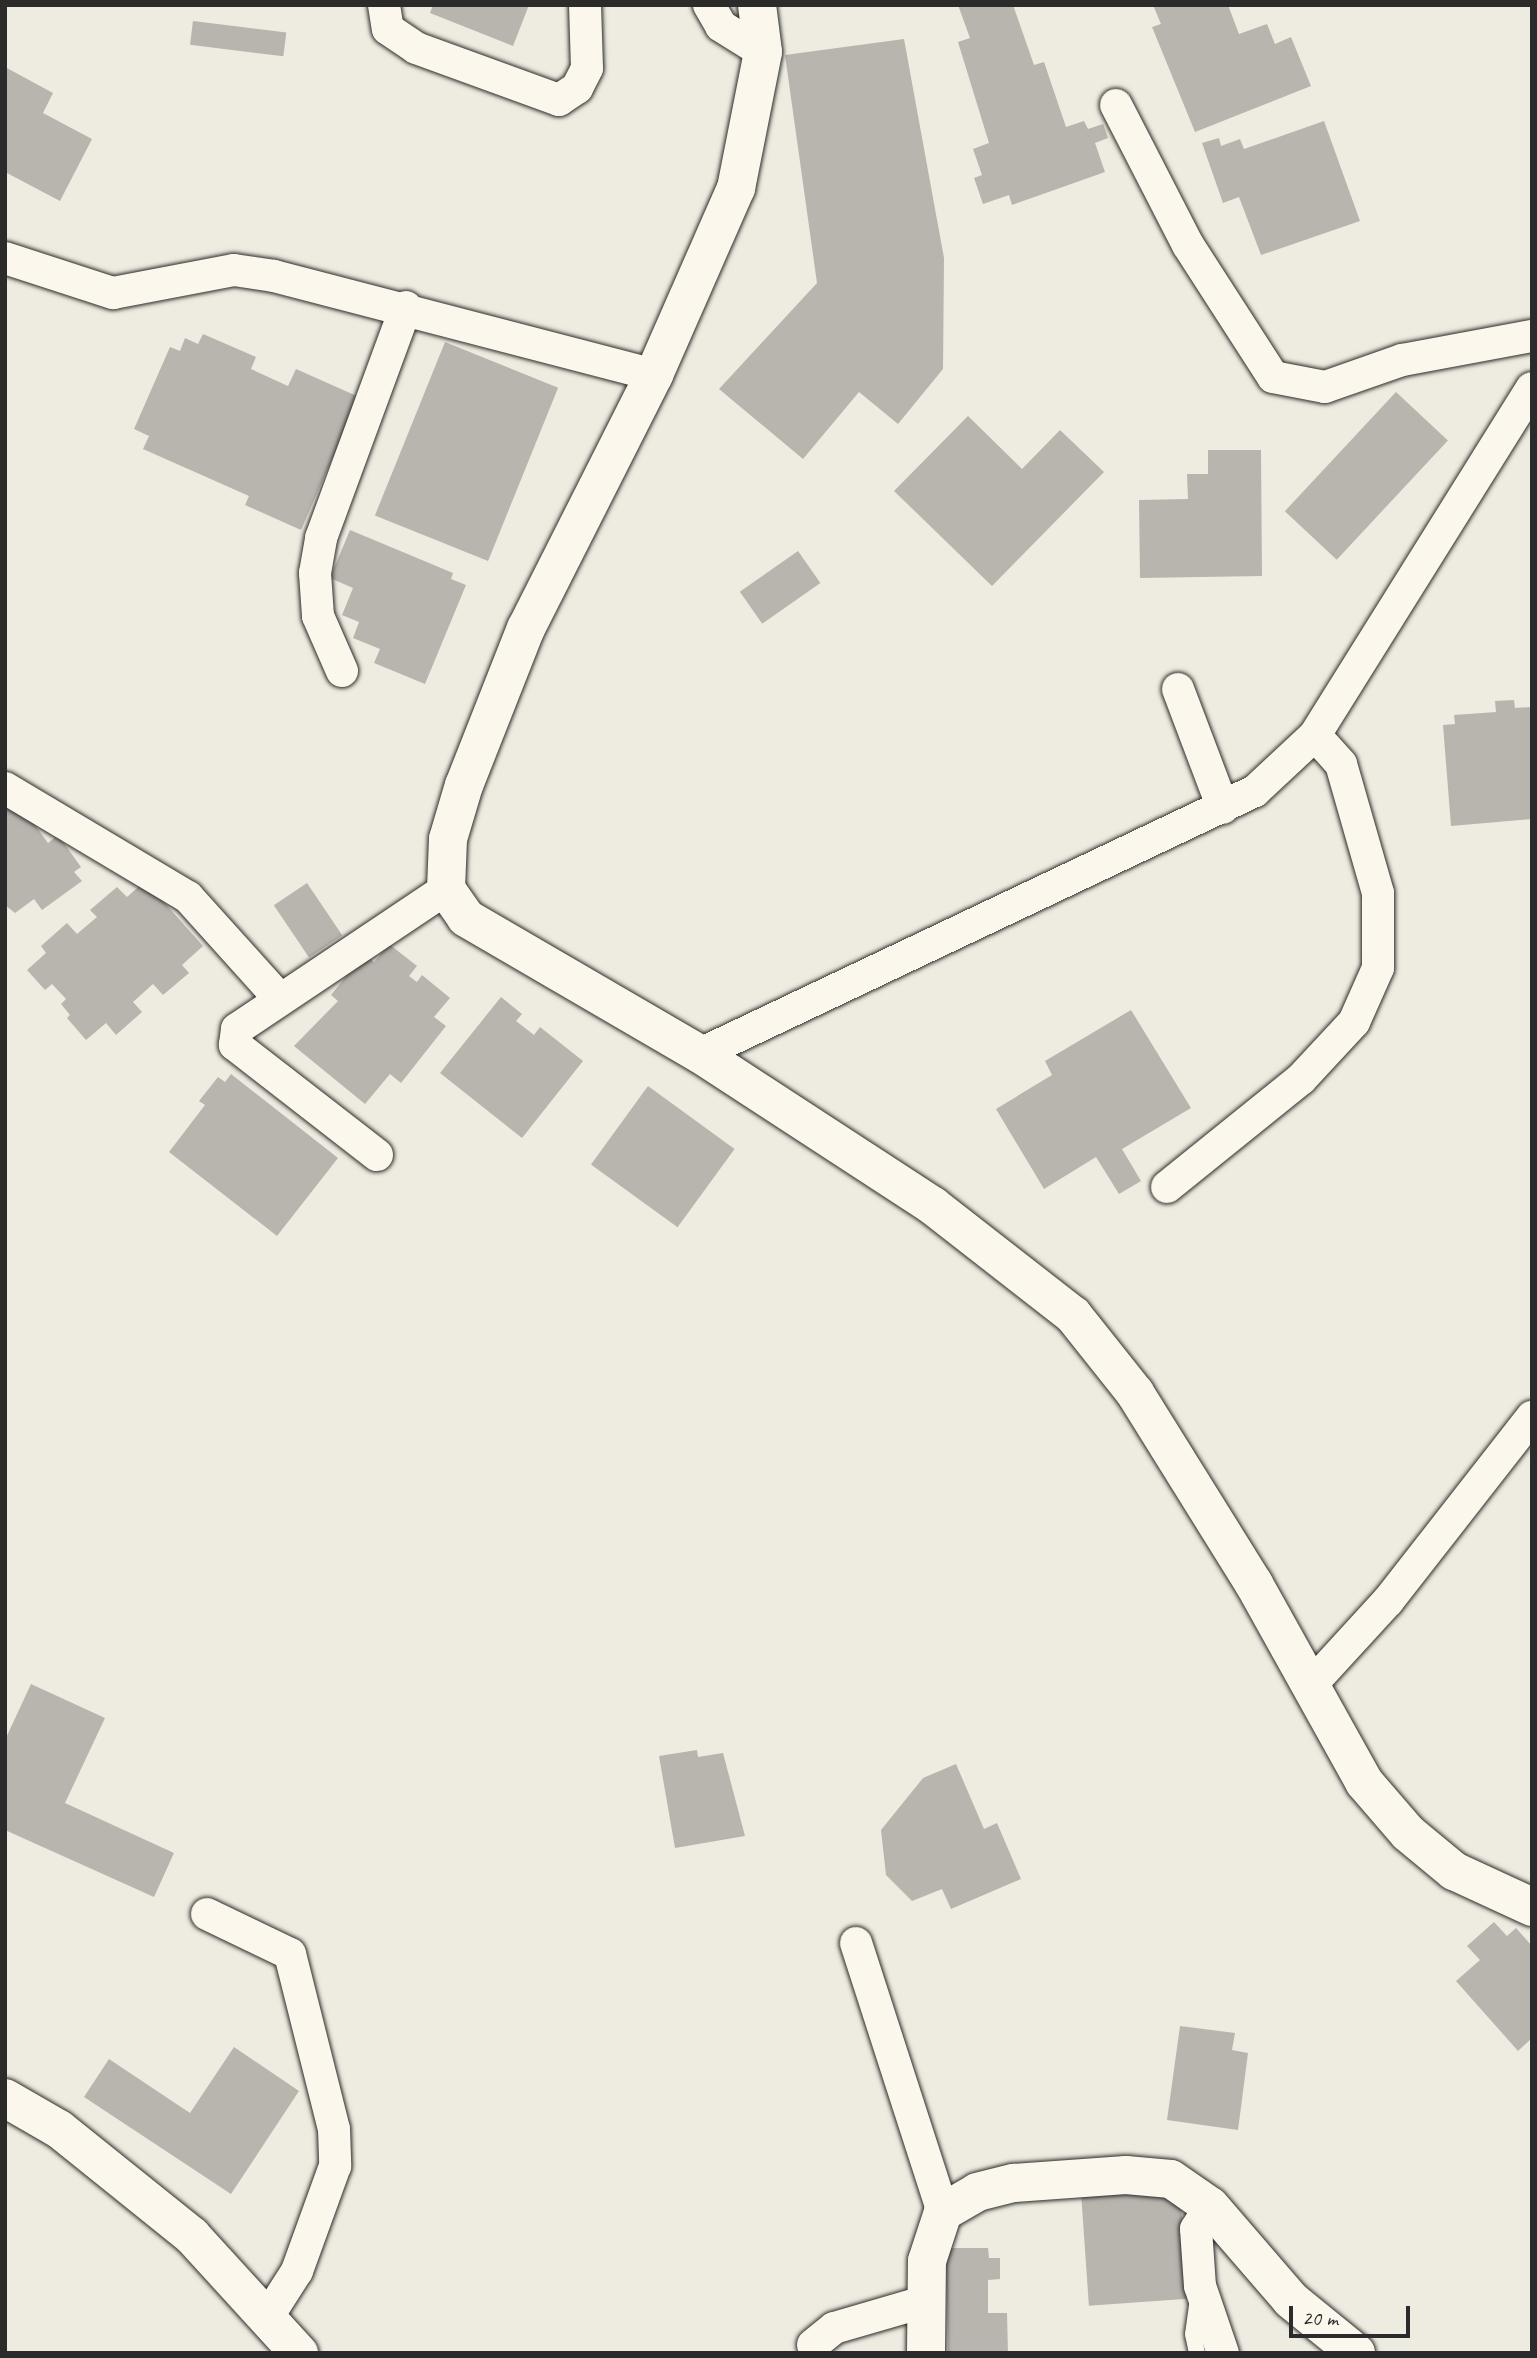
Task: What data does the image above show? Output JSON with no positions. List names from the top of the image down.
{
  "scale_bar": "20 m"
}
